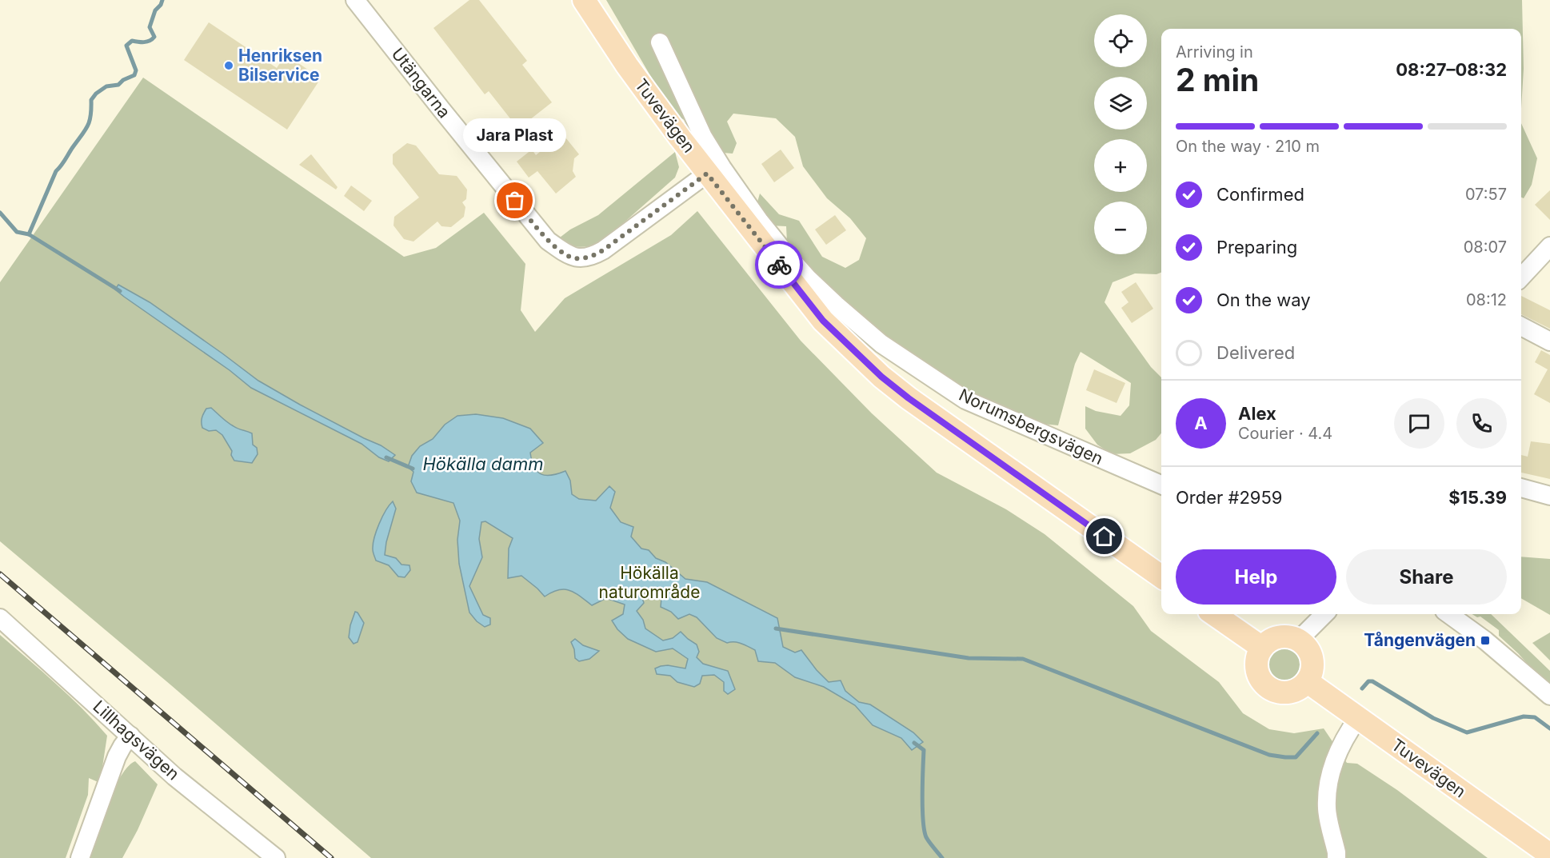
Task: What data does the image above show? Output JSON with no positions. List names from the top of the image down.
{
  "streets": {
    "main road": ["Tuvevägen"],
    "street": ["Utängarna", "Norumsbergsvägen", "Lillhagsvägen"]
  },
  "crossings": [
    ["Utängarna", "Tuvevägen"]
  ],
  "water": ["Hökälla damm"],
  "parks": ["Hökälla naturområde"],
  "places": {
    "other": ["Henriksen Bilservice", "Jara Plast"],
    "transit": ["Tångenvägen"]
  },
  "page": {
    "map_buttons": ["+", "−"],
    "heading": ["2 min", "Arriving in", "08:27–08:32"],
    "panel": [
      "Alex",
      "Courier · 4.4",
      "Order #2959",
      "$15.39"
    ],
    "bar": "On the way · 210 m",
    "bubble": "Jara Plast",
    "list": [
      ["Confirmed", "07:57"],
      ["Preparing", "08:07"],
      ["On the way", "08:12"],
      "Delivered"
    ],
    "round": "A",
    "buttons": ["Help", "Share"]
  }
}
